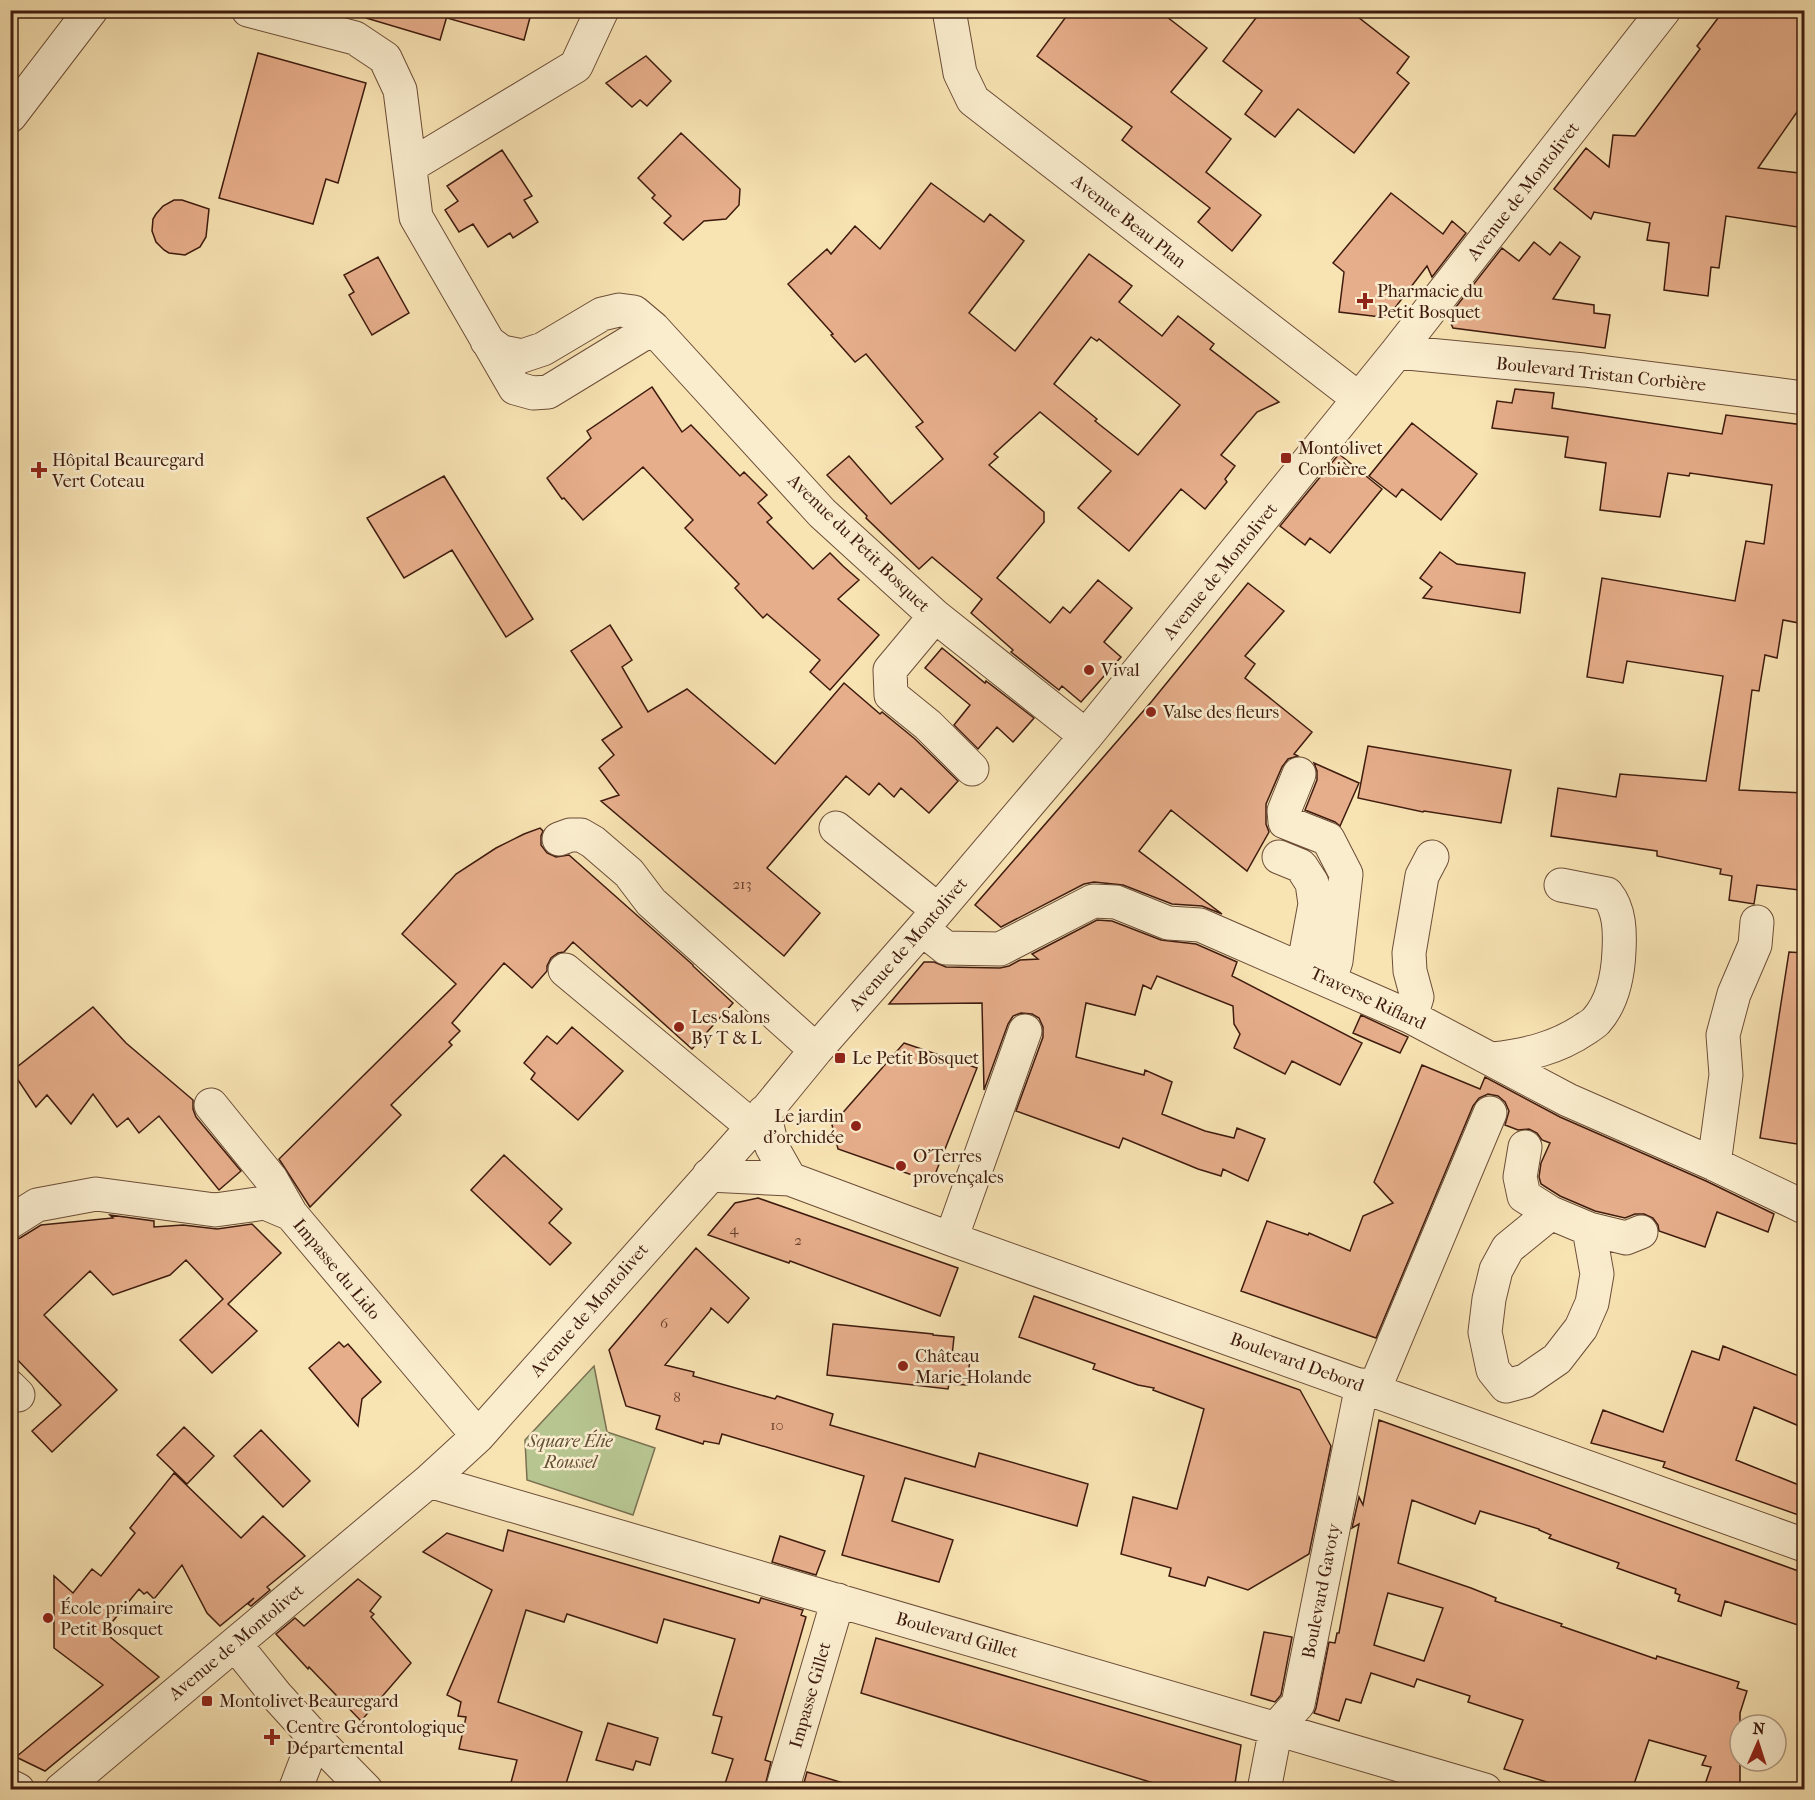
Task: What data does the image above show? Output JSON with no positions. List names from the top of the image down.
{
  "streets": {
    "street": [
      "Avenue de Montolivet",
      "Avenue Beau Plan",
      "Boulevard Tristan Corbière",
      "Avenue du Petit Bosquet",
      "Traverse Riflard",
      "Impasse du Lido",
      "Boulevard Debord",
      "Boulevard Gavoty",
      "Boulevard Gillet",
      "Impasse Gillet"
    ]
  },
  "crossings": [
    ["Avenue de Montolivet", "Avenue Beau Plan"],
    ["Avenue de Montolivet", "Boulevard Tristan Corbière"],
    ["Avenue de Montolivet", "Avenue du Petit Bosquet"],
    ["Avenue de Montolivet", "Traverse Riflard"],
    ["Avenue de Montolivet", "Impasse du Lido"],
    ["Avenue de Montolivet", "Boulevard Debord"],
    ["Avenue de Montolivet", "Boulevard Gillet"],
    ["Boulevard Debord", "Boulevard Gavoty"],
    ["Boulevard Gavoty", "Boulevard Gillet"],
    ["Boulevard Gillet", "Impasse Gillet"]
  ],
  "parks": ["Square Élie Roussel"],
  "places": {
    "health": ["Pharmacie du Petit Bosquet", "Hôpital Beauregard Vert Coteau", "Centre Gérontologique Départemental"],
    "transit": ["Montolivet Corbière", "Le Petit Bosquet", "Montolivet Beauregard"],
    "other": [
      "Vival",
      "Valse des fleurs",
      "Les Salons By T & L",
      "Le jardin d'orchidée",
      "O’Terres provençales",
      "Château Marie-Holande",
      "École primaire Petit Bosquet"
    ]
  },
  "house_numbers": [
    "213",
    "4",
    "2",
    "6",
    "8",
    "10"
  ],
  "north": "top"
}
